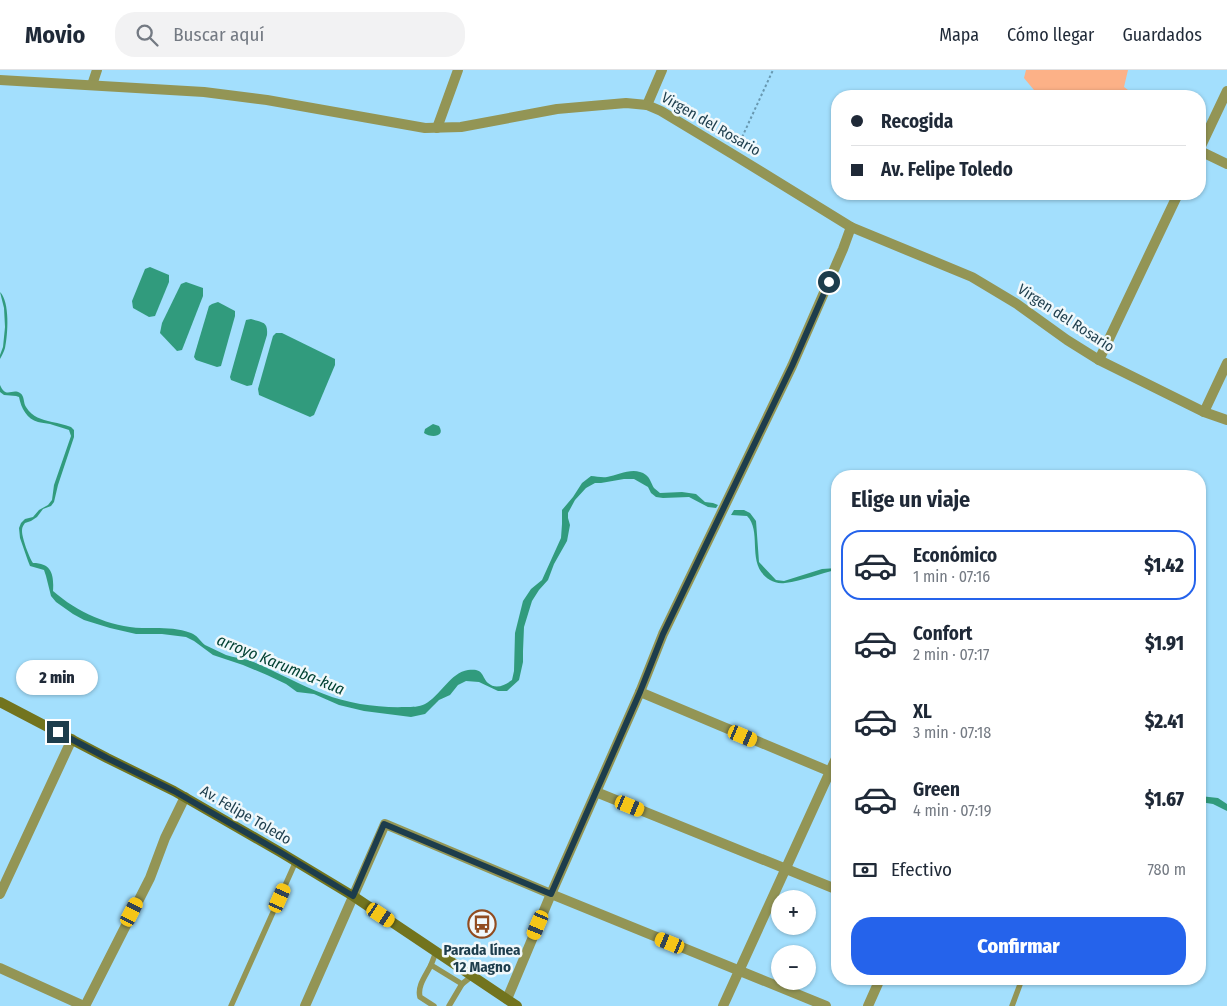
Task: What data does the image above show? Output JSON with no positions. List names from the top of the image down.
{
  "streets": {
    "main road": ["Av. Felipe Toledo"],
    "street": ["Virgen del Rosario"]
  },
  "water": ["arroyo Karumba-kua"],
  "places": {
    "bus stop": ["Parada línea 12 Magno"]
  },
  "page": {
    "header": "Movio",
    "search": "Buscar aquí",
    "nav": ["Mapa", "Cómo llegar", "Guardados"],
    "banner": ["Recogida", "Av. Felipe Toledo"],
    "heading": "Elige un viaje",
    "list": [
      {
        "name": "Económico",
        "note": "1 min · 07:16",
        "value": "$1.42"
      },
      {
        "name": "Confort",
        "note": "2 min · 07:17",
        "value": "$1.91"
      },
      {
        "name": "XL",
        "note": "3 min · 07:18",
        "value": "$2.41"
      },
      {
        "name": "Green",
        "note": "4 min · 07:19",
        "value": "$1.67"
      }
    ],
    "bubble": "2 min",
    "pay": ["Efectivo", "780 m"],
    "map_buttons": ["+", "−"],
    "buttons": "Confirmar"
  }
}
